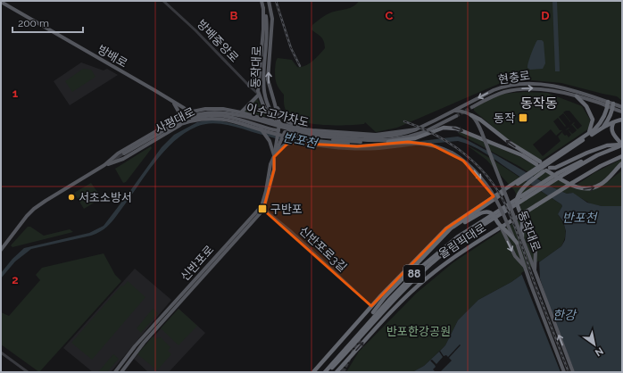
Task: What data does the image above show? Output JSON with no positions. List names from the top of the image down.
{
  "streets": {
    "highway": ["올림픽대로", "88"],
    "main road": [
      "방배로",
      "동작대로",
      "현충로",
      "이수고가차도",
      "사평대로",
      "신반포로"
    ],
    "street": ["방배중앙로", "신반포로3길"]
  },
  "crossings": [
    ["방배중앙로", "동작대로"],
    ["방배로", "사평대로"],
    ["동작대로", "현충로"],
    ["동작대로", "이수고가차도"],
    ["동작대로", "사평대로"],
    ["동작대로", "신반포로"],
    ["현충로", "이수고가차도"],
    ["이수고가차도", "사평대로"],
    ["사평대로", "신반포로"],
    ["신반포로3길", "신반포로"]
  ],
  "districts": ["동작동"],
  "water": ["반포천", "한강"],
  "parks": ["반포한강공원"],
  "places": {
    "transit": ["동작", "구반포"],
    "other": ["서초소방서"]
  },
  "scale_bar": "200 m",
  "north": "bottom right",
  "grid": {
    "columns": ["B", "C", "D"],
    "rows": ["1", "2"]
  }
}
